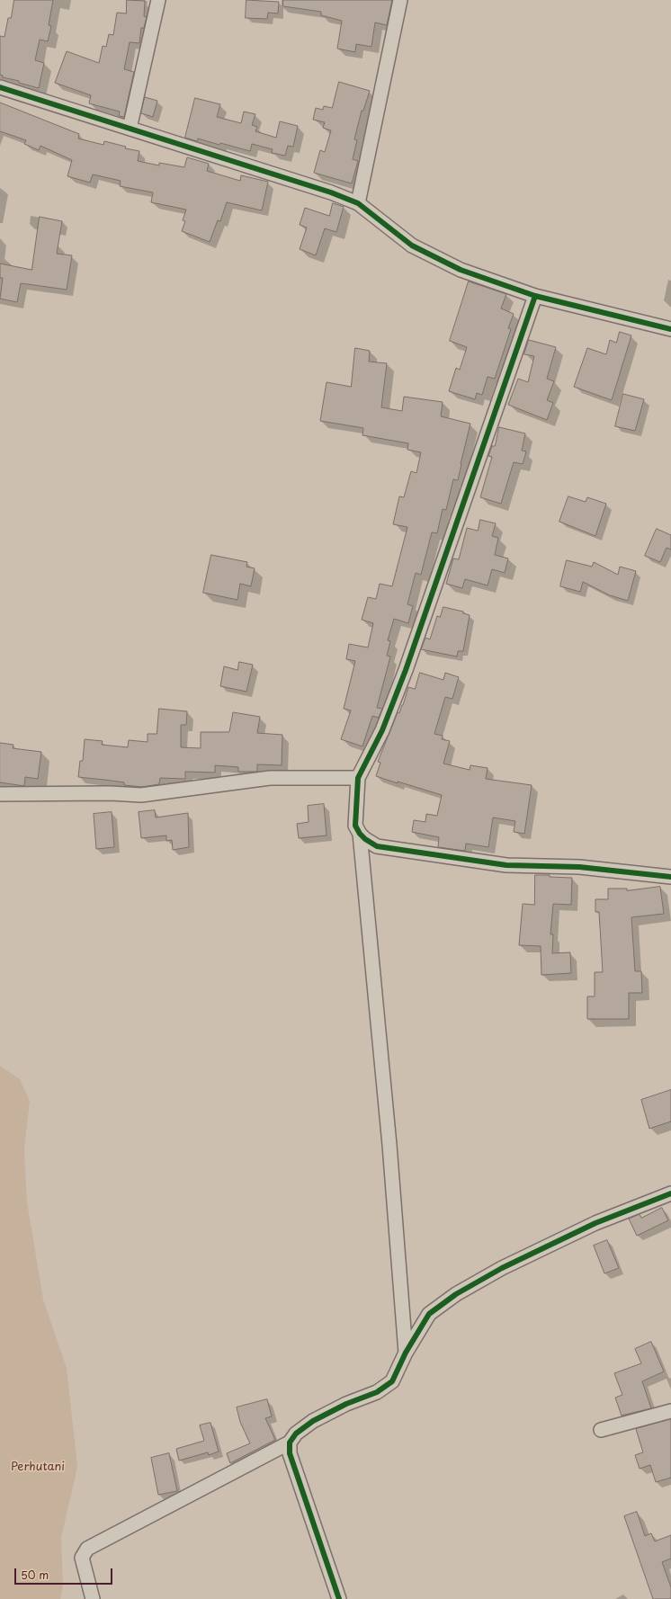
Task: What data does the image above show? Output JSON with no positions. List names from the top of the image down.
{
  "parks": ["Perhutani"],
  "scale_bar": "50 m"
}
